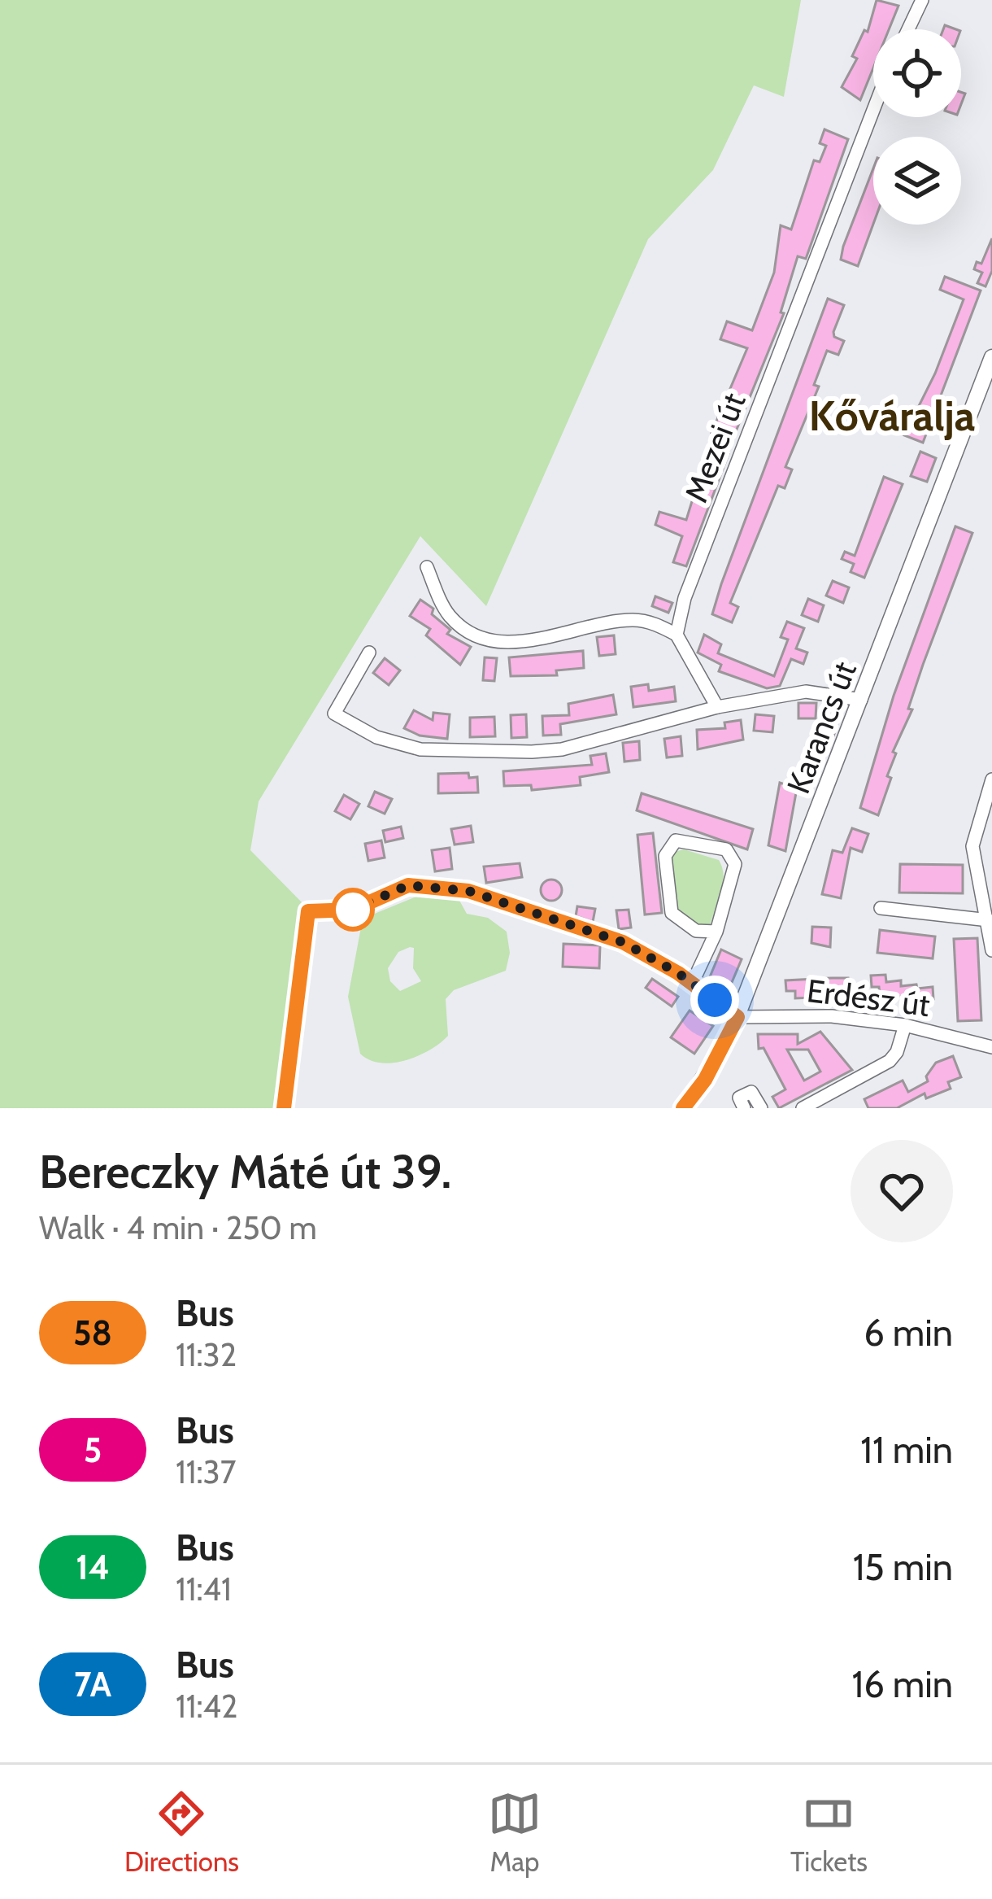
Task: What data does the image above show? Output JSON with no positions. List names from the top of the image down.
{
  "streets": {
    "main road": ["Karancs út"],
    "street": ["Mezei út", "Erdész út"]
  },
  "crossings": [
    ["Karancs út", "Erdész út"]
  ],
  "districts": ["Kőváralja"],
  "lines": ["bus line 58"],
  "page": {
    "heading": ["Bereczky Máté út 39.", "Walk · 4 min · 250 m"],
    "list": [
      {
        "mark": "58",
        "name": "Bus",
        "note": "11:32",
        "value": "6 min"
      },
      {
        "mark": "5",
        "name": "Bus",
        "note": "11:37",
        "value": "11 min"
      },
      {
        "mark": "14",
        "name": "Bus",
        "note": "11:41",
        "value": "15 min"
      },
      {
        "mark": "7A",
        "name": "Bus",
        "note": "11:42",
        "value": "16 min"
      }
    ],
    "tabs": ["Directions", "Map", "Tickets"]
  }
}
